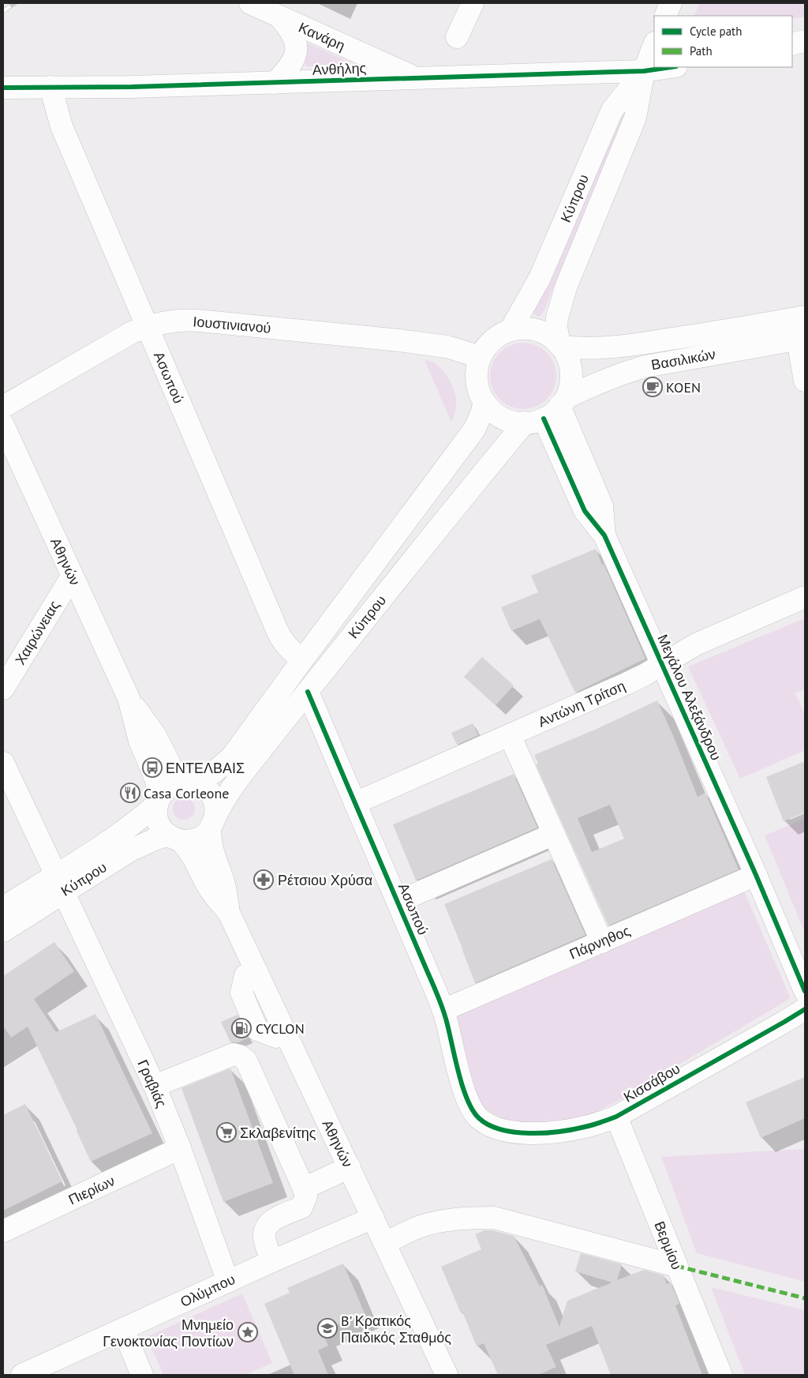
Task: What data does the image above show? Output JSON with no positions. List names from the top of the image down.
{
  "streets": {
    "street": [
      "Κανάρη",
      "Ανθήλης",
      "Κύπρου",
      "Ιουστινιανού",
      "Βασιλικών",
      "Ασωπού",
      "Αθηνών",
      "Χαιρώνειας",
      "Μεγάλου Αλεξάνδρου",
      "Αντώνη Τρίτση",
      "Πάρνηθος",
      "Κισσάβου",
      "Γραβιάς",
      "Πιερίων",
      "Βερμίου",
      "Ολύμπου"
    ]
  },
  "crossings": [
    ["Κανάρη", "Ανθήλης"],
    ["Ανθήλης", "Κύπρου"],
    ["Ανθήλης", "Ασωπού"],
    ["Κύπρου", "Ιουστινιανού"],
    ["Κύπρου", "Βασιλικών"],
    ["Κύπρου", "Ασωπού"],
    ["Κύπρου", "Αθηνών"],
    ["Κύπρου", "Μεγάλου Αλεξάνδρου"],
    ["Κύπρου", "Γραβιάς"],
    ["Ιουστινιανού", "Βασιλικών"],
    ["Ιουστινιανού", "Ασωπού"],
    ["Ιουστινιανού", "Μεγάλου Αλεξάνδρου"],
    ["Βασιλικών", "Μεγάλου Αλεξάνδρου"],
    ["Ασωπού", "Αντώνη Τρίτση"],
    ["Ασωπού", "Πάρνηθος"],
    ["Ασωπού", "Κισσάβου"],
    ["Αθηνών", "Χαιρώνειας"],
    ["Αθηνών", "Ολύμπου"],
    ["Μεγάλου Αλεξάνδρου", "Αντώνη Τρίτση"],
    ["Μεγάλου Αλεξάνδρου", "Πάρνηθος"],
    ["Κισσάβου", "Βερμίου"],
    ["Γραβιάς", "Πιερίων"],
    ["Γραβιάς", "Ολύμπου"]
  ],
  "places": {
    "cafe": ["KOEN"],
    "bus stop": ["ΕΝΤΕΛΒΑΙΣ"],
    "restaurant": ["Casa Corleone"],
    "pharmacy": ["Ρέτσιου Χρύσα"],
    "fuel station": ["CYCLON"],
    "supermarket": ["Σκλαβενίτης"],
    "school or university": ["B' Κρατικός Παιδικός Σταθμός"],
    "place": ["Μνημείο Γενοκτονίας Ποντίων"]
  },
  "legend": ["Cycle path", "Path"]
}
